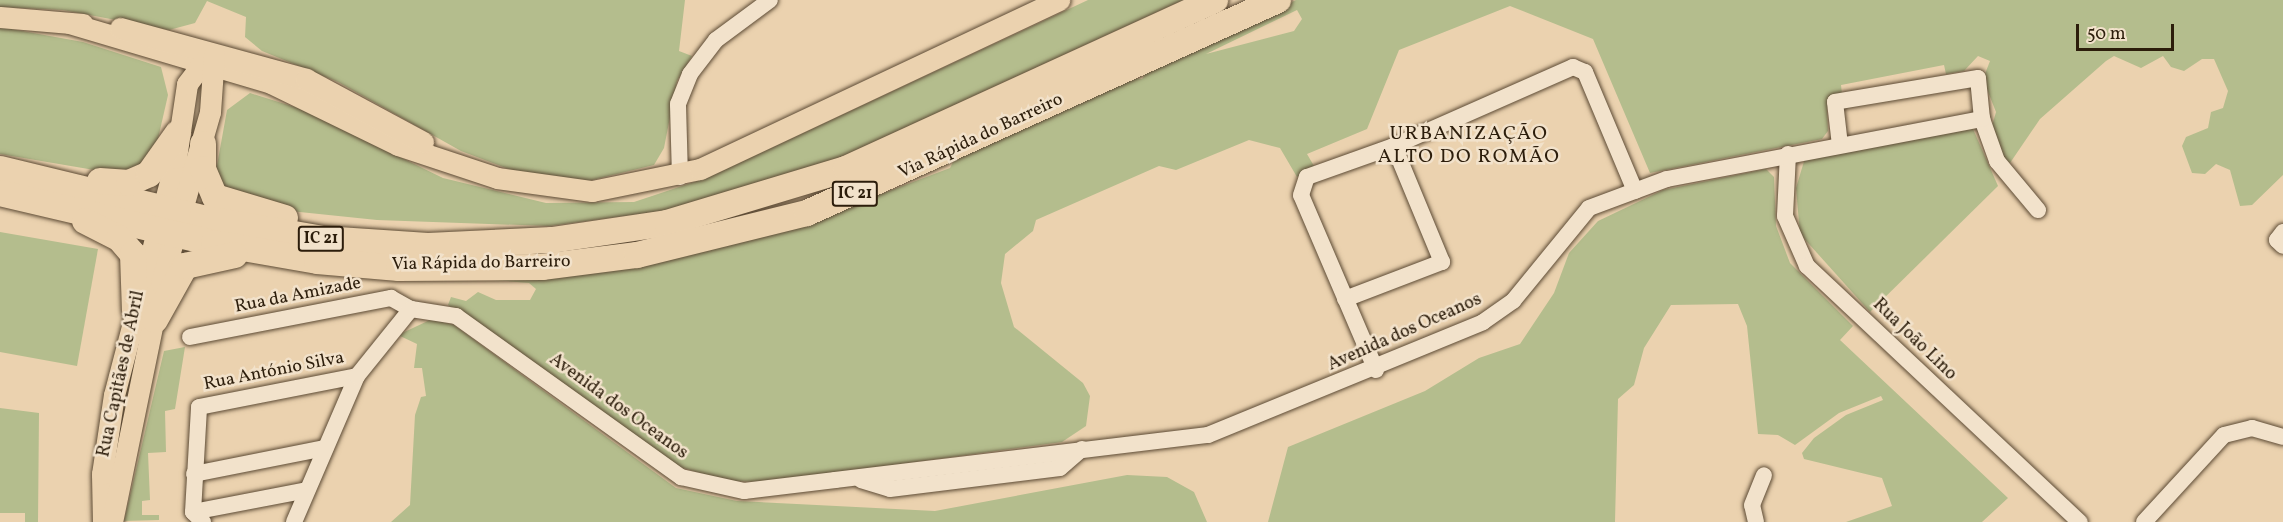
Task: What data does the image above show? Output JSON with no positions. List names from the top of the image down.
{
  "streets": {
    "highway": ["Via Rápida do Barreiro", "IC 21"],
    "main road": ["Rua Capitães de Abril"],
    "street": [
      "Rua da Amizade",
      "Avenida dos Oceanos",
      "Rua João Lino",
      "Rua António Silva"
    ]
  },
  "crossings": [
    ["Via Rápida do Barreiro", "Rua Capitães de Abril"],
    ["Rua da Amizade", "Avenida dos Oceanos"],
    ["Avenida dos Oceanos", "Rua João Lino"]
  ],
  "districts": ["URBANIZAÇÃO ALTO DO ROMÃO"],
  "scale_bar": "50 m"
}
